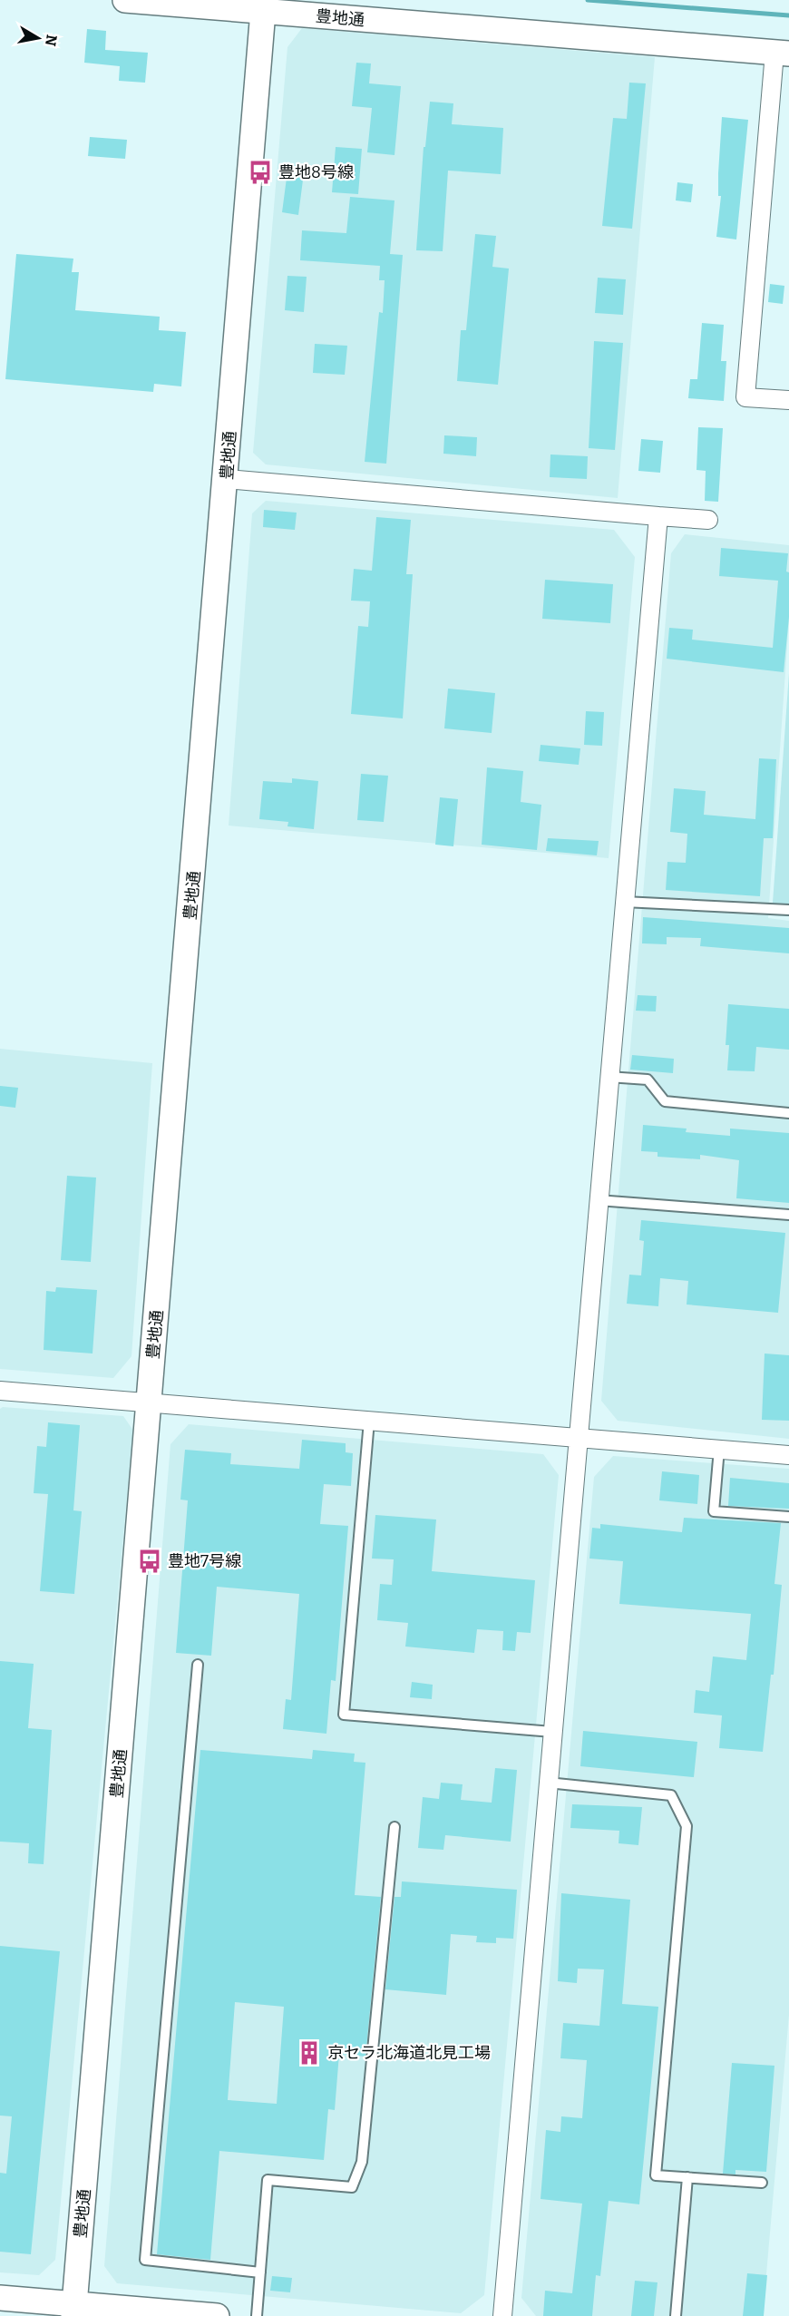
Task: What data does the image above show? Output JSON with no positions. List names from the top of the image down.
{
  "streets": {
    "main road": ["豊地通"]
  },
  "places": {
    "bus stop": ["豊地8号線", "豊地7号線"],
    "building": ["京セラ北海道北見工場"]
  },
  "north": "right"
}
